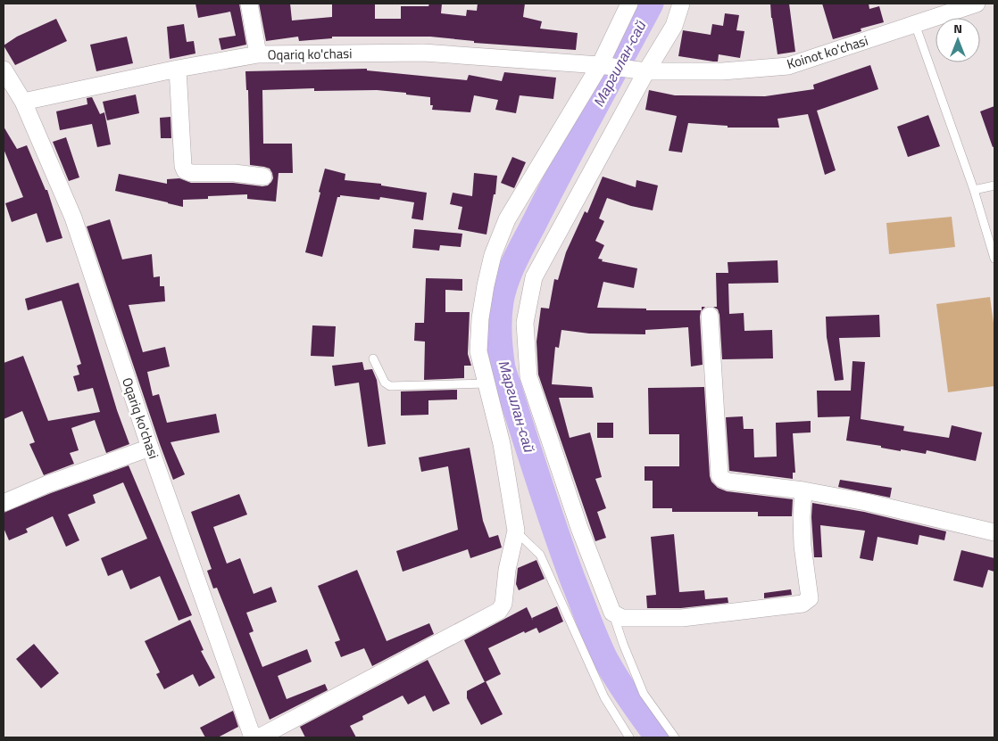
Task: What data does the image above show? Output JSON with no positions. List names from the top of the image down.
{
  "streets": {
    "street": ["Koinot ko'chasi", "Oqariq ko'chasi"]
  },
  "crossings": [
    ["Koinot ko'chasi", "Oqariq ko'chasi"]
  ],
  "water": ["Маргилан-сай"],
  "north": "top"
}
